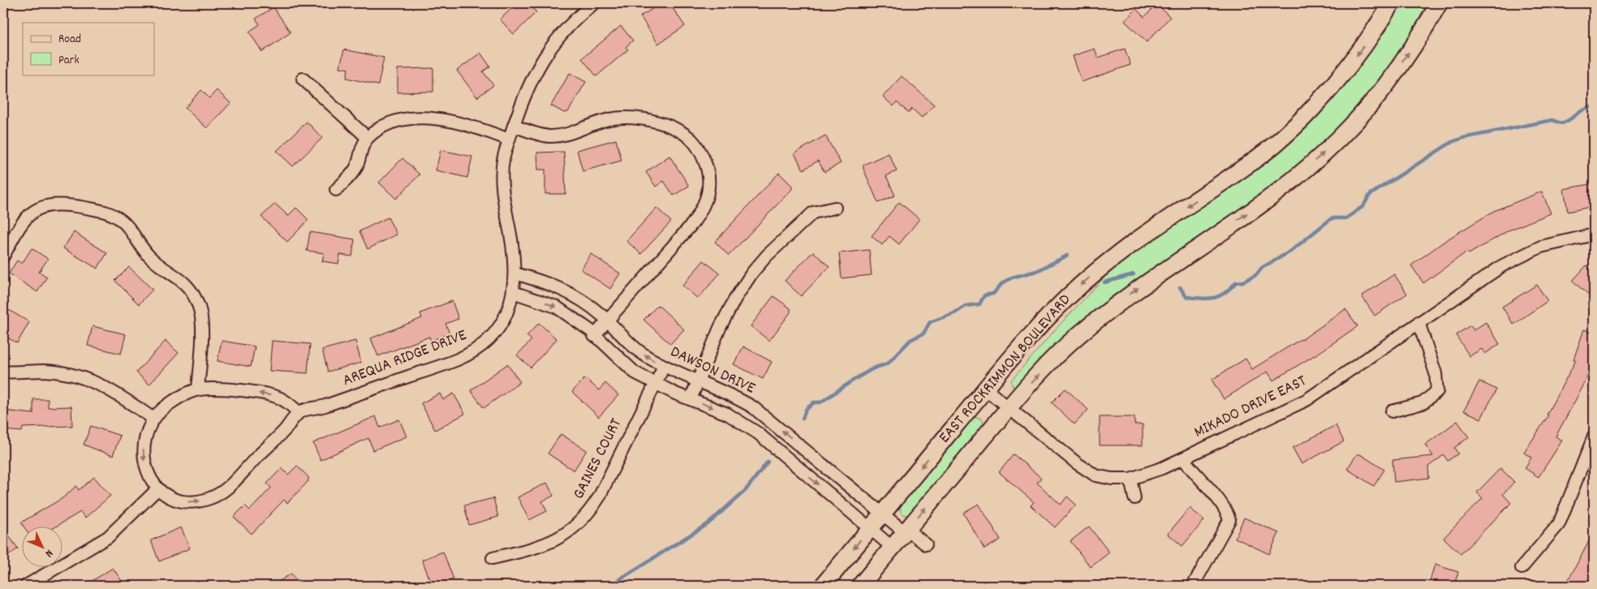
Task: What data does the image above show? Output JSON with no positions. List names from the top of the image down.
{
  "streets": {
    "main road": ["EAST ROCKRIMMON BOULEVARD"],
    "street": [
      "AREQUA RIDGE DRIVE",
      "DAWSON DRIVE",
      "MIKADO DRIVE EAST",
      "GAINES COURT"
    ]
  },
  "crossings": [
    ["AREQUA RIDGE DRIVE", "DAWSON DRIVE"],
    ["EAST ROCKRIMMON BOULEVARD", "DAWSON DRIVE"],
    ["EAST ROCKRIMMON BOULEVARD", "MIKADO DRIVE EAST"],
    ["DAWSON DRIVE", "GAINES COURT"]
  ],
  "legend": ["Road", "Park"],
  "north": "bottom right"
}
